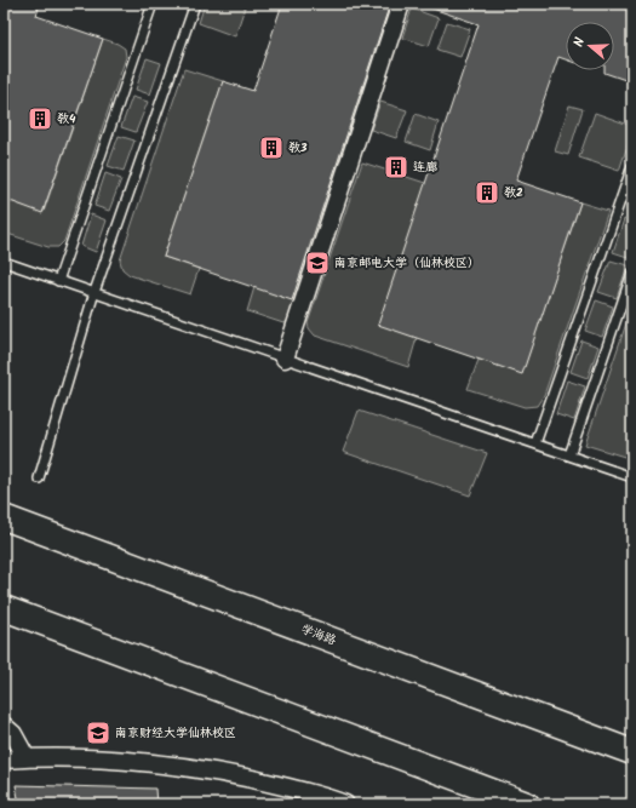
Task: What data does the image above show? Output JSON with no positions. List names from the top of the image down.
{
  "streets": {
    "main road": ["学海路"]
  },
  "places": {
    "building": [
      "教4",
      "教3",
      "连廊",
      "教2"
    ],
    "school or university": ["南京邮电大学（仙林校区）", "南京财经大学仙林校区"]
  },
  "north": "left"
}
